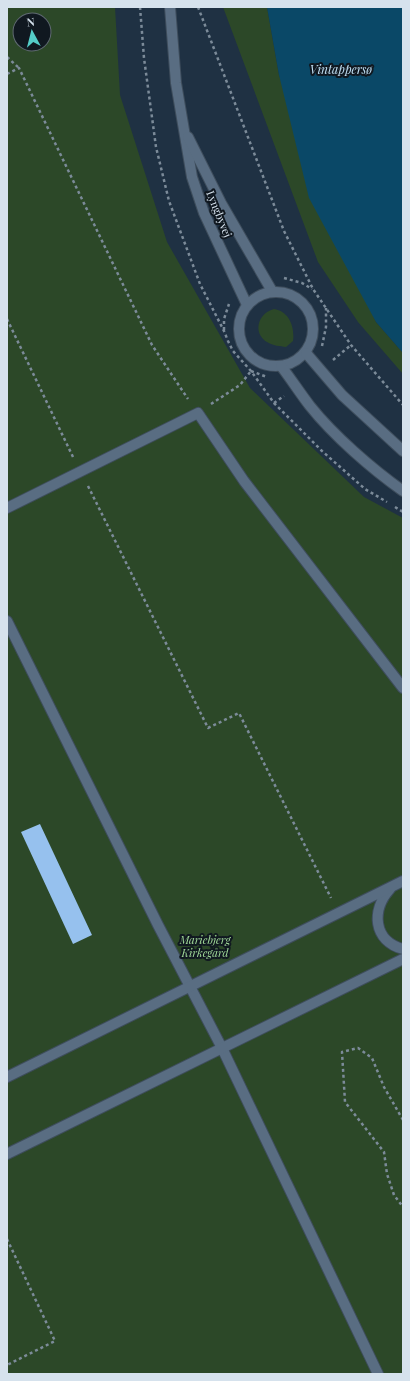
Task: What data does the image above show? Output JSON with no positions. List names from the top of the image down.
{
  "streets": {
    "street": ["Lyngbyvej"]
  },
  "water": ["Vintappersø"],
  "parks": ["Mariebjerg Kirkegård"],
  "north": "top"
}
